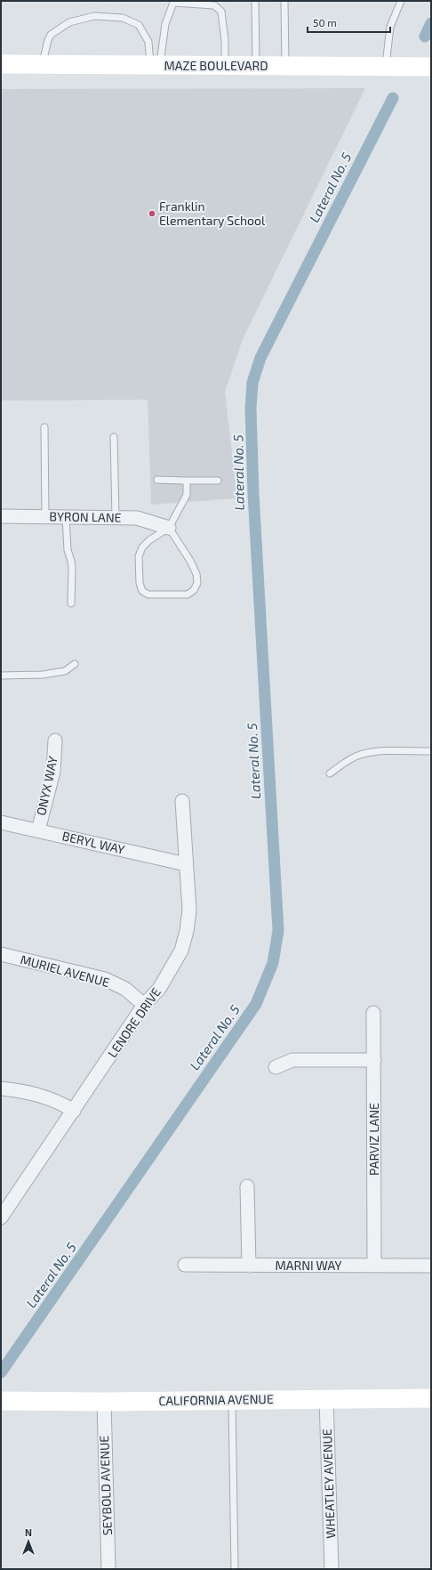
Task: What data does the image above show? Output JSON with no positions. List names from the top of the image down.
{
  "streets": {
    "street": [
      "MAZE BOULEVARD",
      "BYRON LANE",
      "ONYX WAY",
      "BERYL WAY",
      "MURIEL AVENUE",
      "LENORE DRIVE",
      "PARVIZ LANE",
      "MARNI WAY",
      "CALIFORNIA AVENUE",
      "WHEATLEY AVENUE",
      "SEYBOLD AVENUE"
    ]
  },
  "crossings": [
    ["ONYX WAY", "BERYL WAY"],
    ["BERYL WAY", "LENORE DRIVE"],
    ["MURIEL AVENUE", "LENORE DRIVE"],
    ["PARVIZ LANE", "MARNI WAY"],
    ["CALIFORNIA AVENUE", "WHEATLEY AVENUE"],
    ["CALIFORNIA AVENUE", "SEYBOLD AVENUE"]
  ],
  "water": ["Lateral No. 5"],
  "places": ["Franklin Elementary School"],
  "scale_bar": "50 m",
  "north": "top"
}
